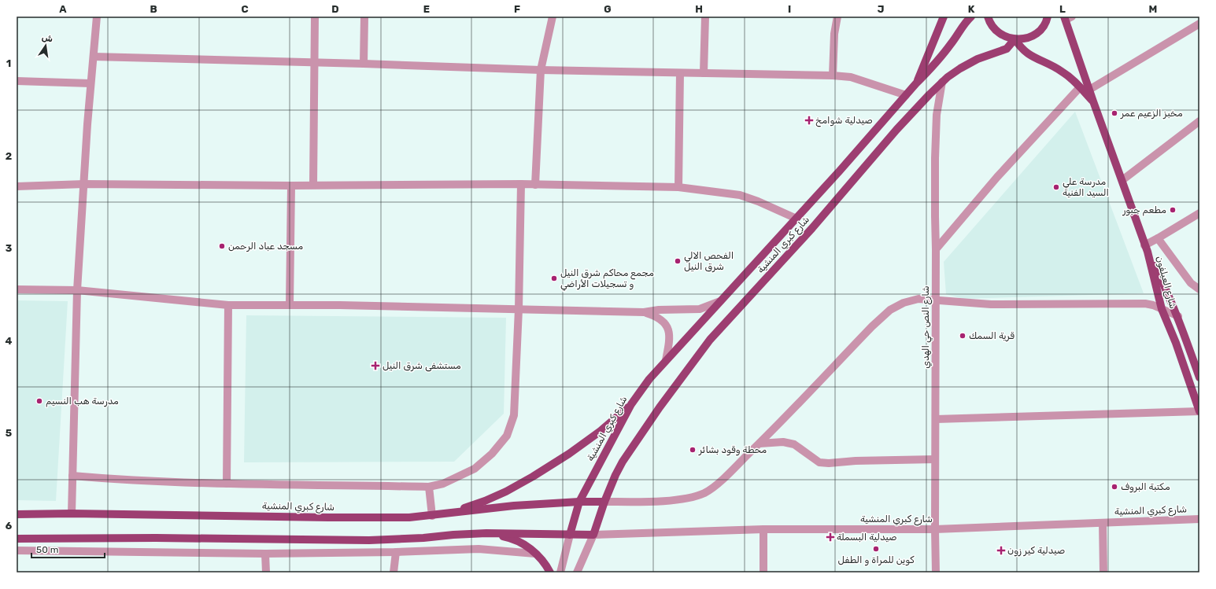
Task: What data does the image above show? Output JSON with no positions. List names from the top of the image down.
{
  "streets": {
    "main road": ["شارع كبري المنشية", "شارع العيلفون"],
    "street": ["شارع النص حي الهدي"]
  },
  "crossings": [
    ["شارع كبري المنشية", "شارع النص حي الهدي"]
  ],
  "places": {
    "other": [
      "مخبز الزعيم عمر",
      "مدرسة علي السيد الفنية",
      "مطعم جبور",
      "مسجد عباد الرحمن",
      "الفحص الالي شرق النيل",
      "مجمع محاكم شرق النيل و تسجيلات الأراضي",
      "قرية السمك",
      "مدرسة هب النسيم",
      "محطة وقود بشائر",
      "مكتبة البروف",
      "كوين للمراة و الطفل"
    ],
    "health": [
      "صيدلية شوامخ",
      "مستشفى شرق النيل",
      "صيدلية البسملة",
      "صيدلية كير زون"
    ]
  },
  "scale_bar": "50 m",
  "north": "top",
  "grid": {
    "columns": [
      "A",
      "B",
      "C",
      "D",
      "E",
      "F",
      "G",
      "H",
      "I",
      "J",
      "K",
      "L",
      "M"
    ],
    "rows": [
      "1",
      "2",
      "3",
      "4",
      "5",
      "6"
    ]
  }
}
